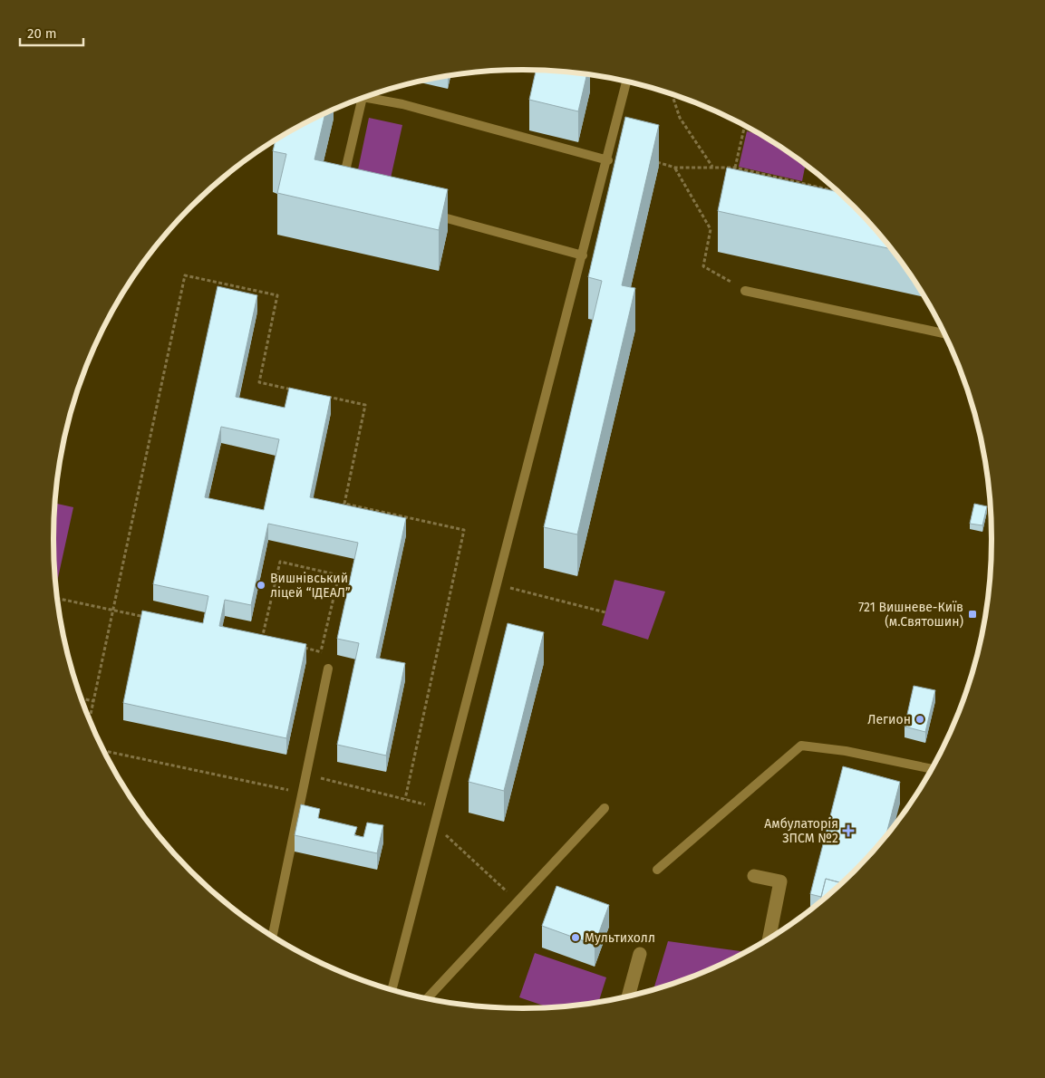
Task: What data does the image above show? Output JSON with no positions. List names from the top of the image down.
{
  "places": {
    "other": ["Вишнівський ліцей “ІДЕАЛ”", "Легион", "Мультихолл"],
    "transit": ["721 Вишневе-Київ (м.Святошин)"],
    "health": ["Амбулаторія ЗПСМ №2"]
  },
  "scale_bar": "20 m"
}
